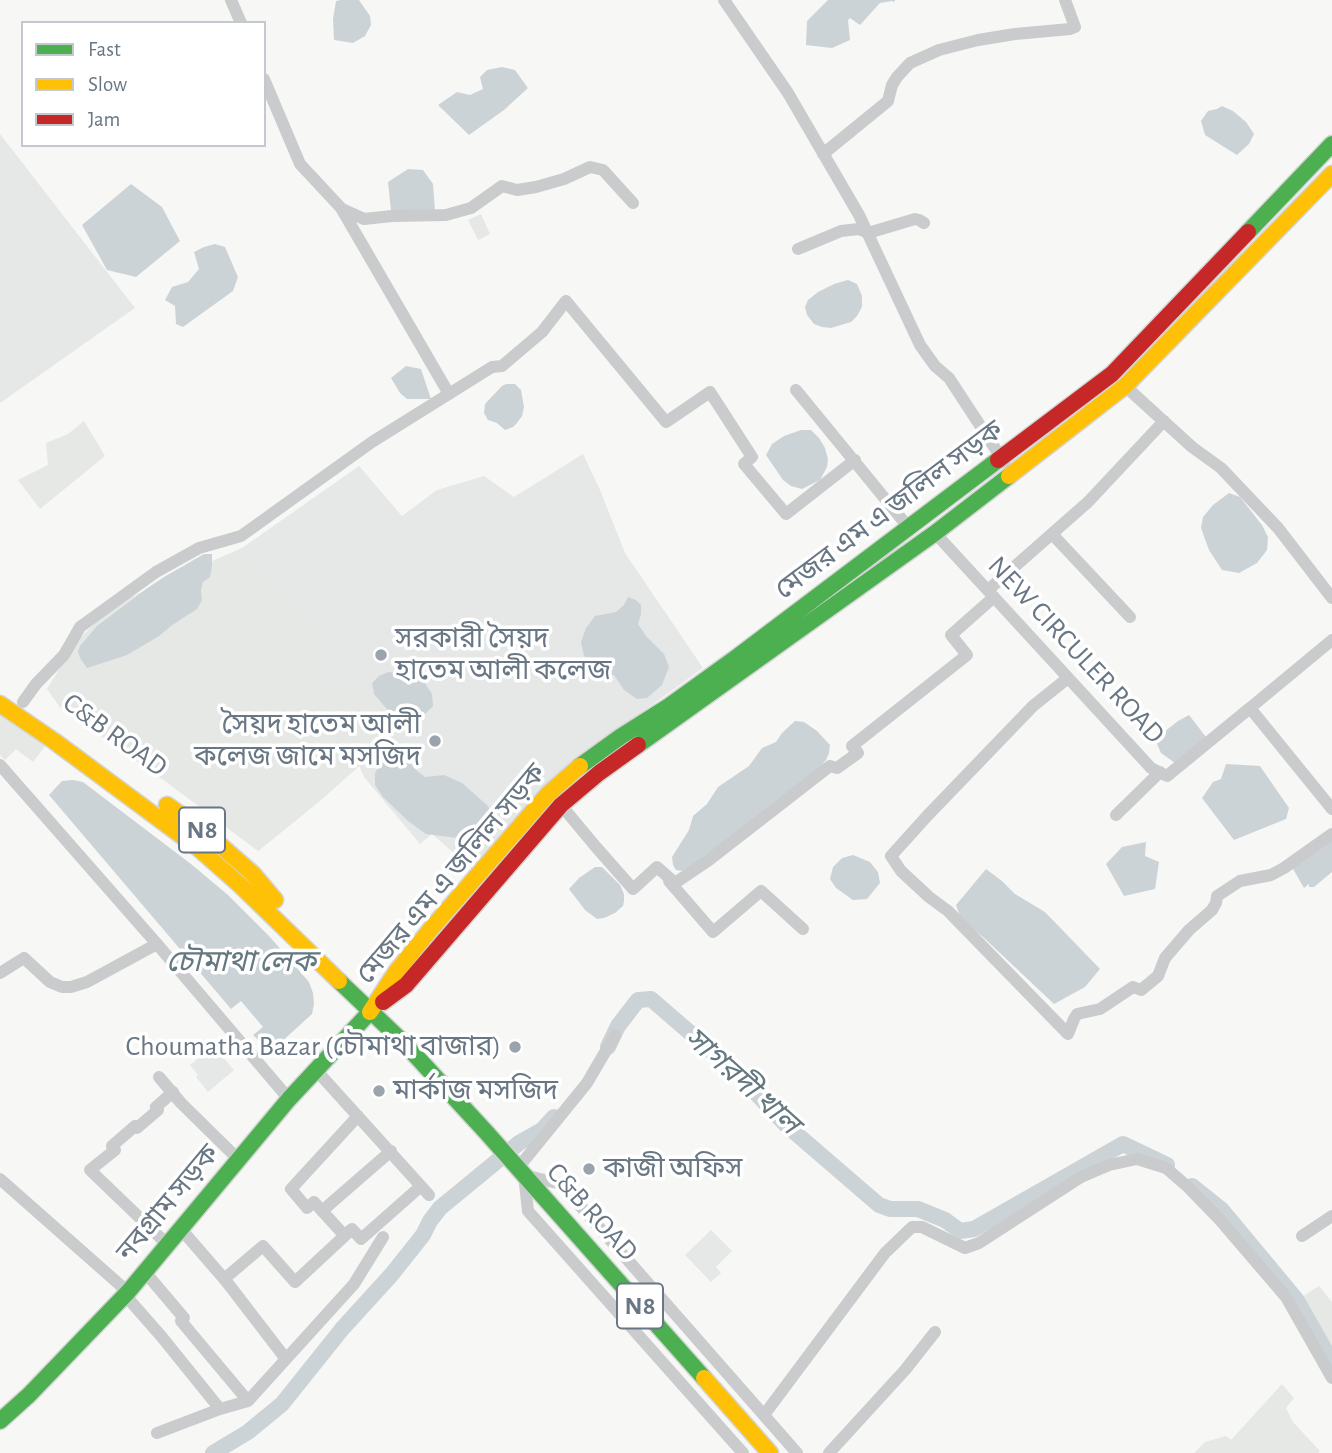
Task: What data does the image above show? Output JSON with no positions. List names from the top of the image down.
{
  "streets": {
    "main road": [
      "মেজর এম এ জলিল সড়ক",
      "C&B ROAD",
      "N8",
      "নবগ্রাম সড়ক"
    ],
    "street": ["NEW CIRCULER ROAD"]
  },
  "crossings": [
    ["মেজর এম এ জলিল সড়ক", "NEW CIRCULER ROAD"],
    ["মেজর এম এ জলিল সড়ক", "C&B ROAD"],
    ["মেজর এম এ জলিল সড়ক", "নবগ্রাম সড়ক"],
    ["C&B ROAD", "নবগ্রাম সড়ক"]
  ],
  "water": ["চৌমাথা লেক", "সাগরদী খাল"],
  "places": [
    "সরকারী সৈয়দ হাতেম আলী কলেজ",
    "সৈয়দ হাতেম আলী কলেজ জামে মসজিদ",
    "Choumatha Bazar (চৌমাথা বাজার)",
    "মার্কাজ মসজিদ",
    "কাজী অফিস"
  ],
  "legend": ["Fast", "Slow", "Jam"]
}
